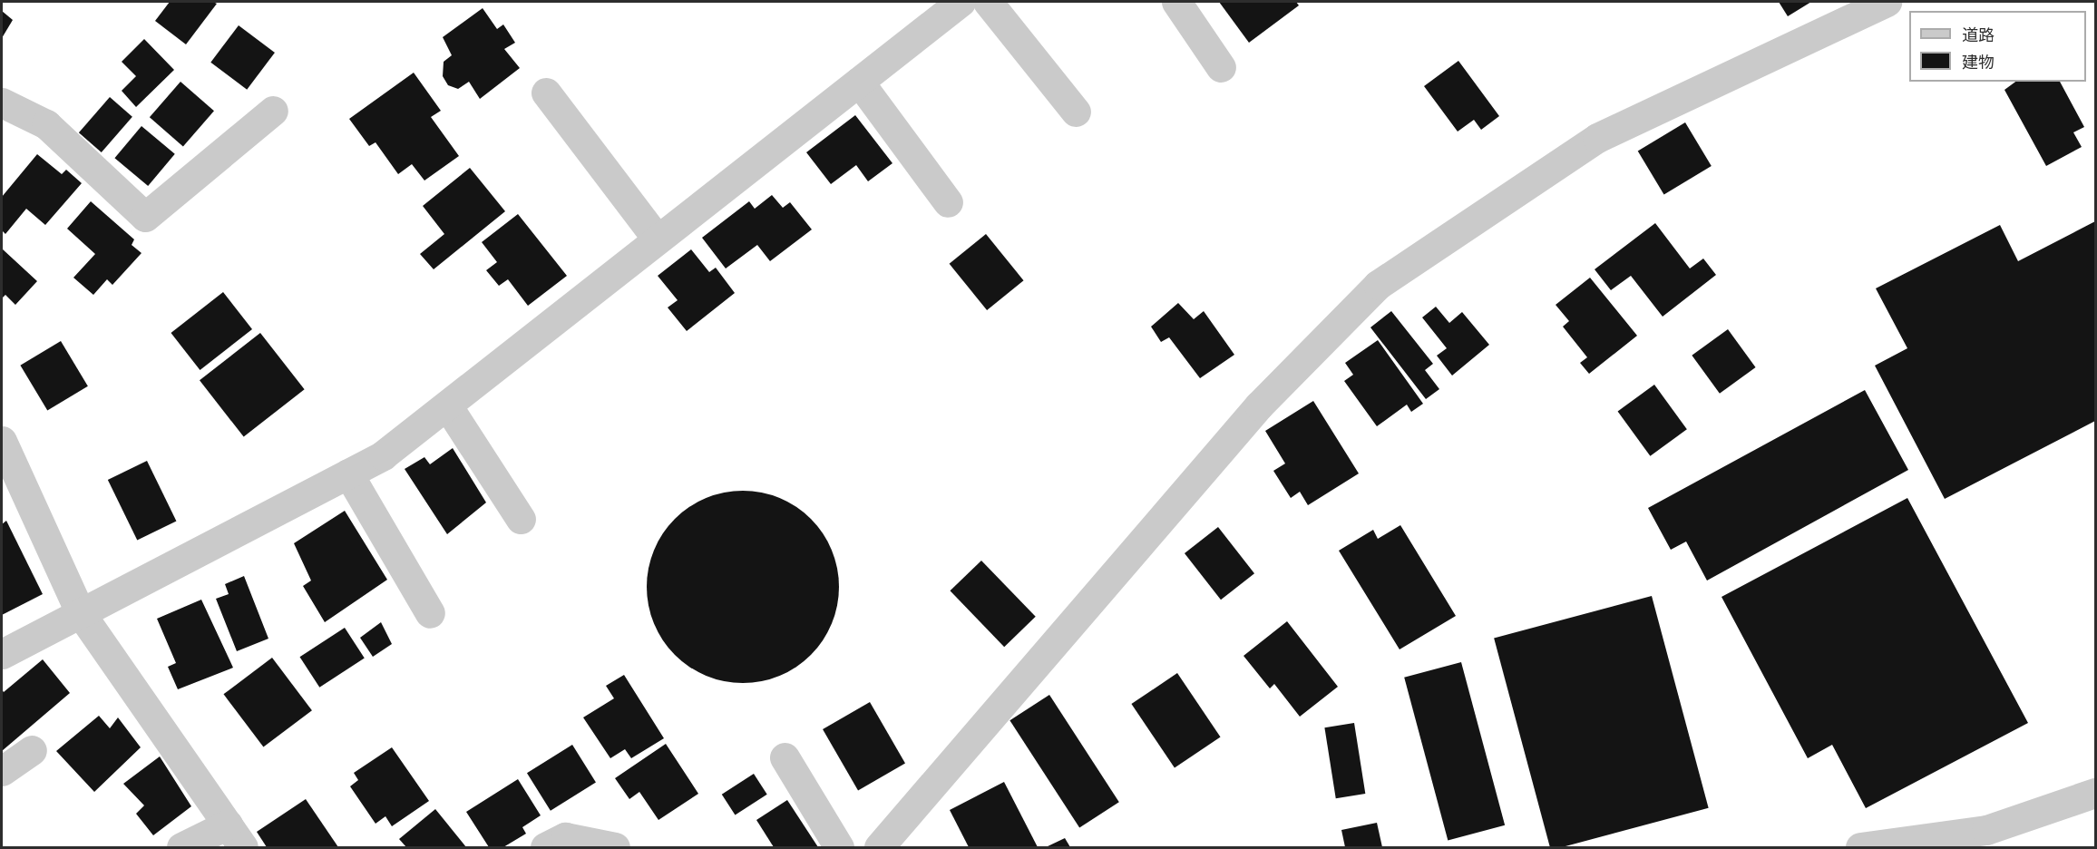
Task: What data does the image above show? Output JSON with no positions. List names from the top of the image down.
{
  "legend": ["道路", "建物"]
}
